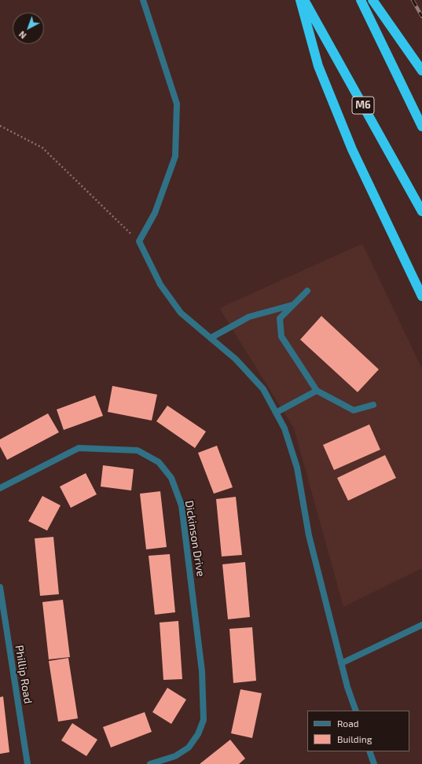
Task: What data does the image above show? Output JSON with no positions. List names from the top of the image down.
{
  "streets": {
    "highway": ["M6"],
    "street": ["Dickinson Drive", "Phillip Road"]
  },
  "legend": ["Road", "Building"],
  "north": "bottom left"
}
